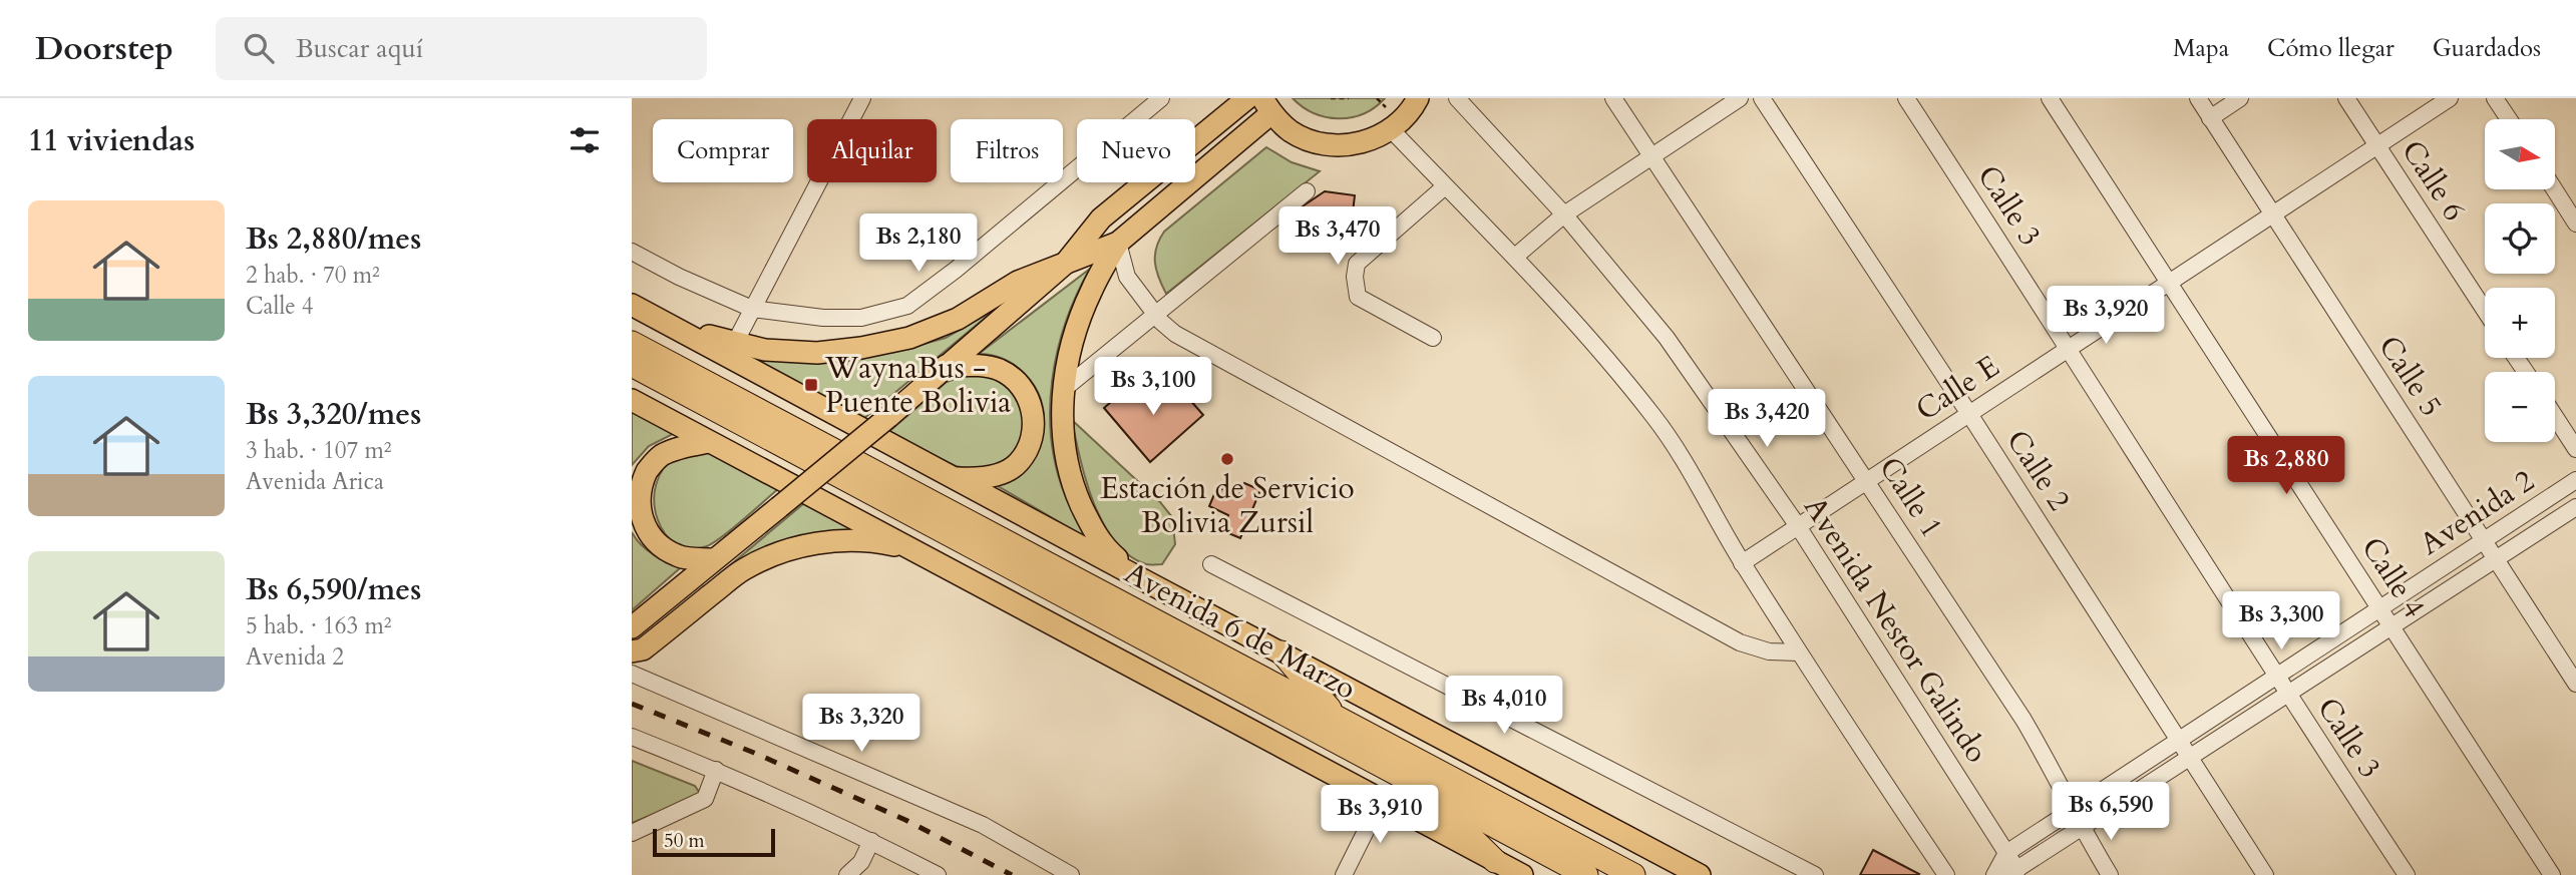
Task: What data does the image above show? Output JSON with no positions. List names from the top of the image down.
{
  "streets": {
    "highway": ["Avenida 6 de Marzo"],
    "street": [
      "Calle 6",
      "Calle 3",
      "Calle 5",
      "Calle E",
      "Calle 2",
      "Calle 1",
      "Avenida 2",
      "Calle 4",
      "Avenida Nestor Galindo"
    ]
  },
  "crossings": [
    ["Calle 6", "Calle E"],
    ["Calle 3", "Calle E"],
    ["Calle 3", "Avenida 2"],
    ["Calle 5", "Calle E"],
    ["Calle 5", "Avenida 2"],
    ["Calle E", "Calle 2"],
    ["Calle E", "Calle 1"],
    ["Calle E", "Calle 4"],
    ["Calle E", "Avenida Nestor Galindo"],
    ["Calle 2", "Avenida 2"],
    ["Calle 1", "Avenida 2"],
    ["Avenida 2", "Calle 4"],
    ["Avenida 2", "Avenida Nestor Galindo"]
  ],
  "places": {
    "transit": ["WaynaBus - Puente Bolivia"],
    "other": ["Estación de Servicio Bolivia Zursil"]
  },
  "scale_bar": "50 m",
  "north": "right",
  "page": {
    "header": "Doorstep",
    "search": "Buscar aquí",
    "nav": ["Mapa", "Cómo llegar", "Guardados"],
    "heading": "11 viviendas",
    "map_buttons": ["+", "−"],
    "chip": [
      "Comprar",
      "Alquilar",
      "Filtros",
      "Nuevo"
    ],
    "list": [
      {
        "name": "Bs 2,880/mes",
        "note": "2 hab. · 70 m² · Calle 4"
      },
      {
        "name": "Bs 3,320/mes",
        "note": "3 hab. · 107 m² · Avenida Arica"
      },
      {
        "name": "Bs 6,590/mes",
        "note": "5 hab. · 163 m² · Avenida 2"
      }
    ],
    "price": [
      "Bs 3,470",
      "Bs 2,180",
      "Bs 3,920",
      "Bs 3,100",
      "Bs 3,420",
      "Bs 2,880",
      "Bs 3,300",
      "Bs 4,010",
      "Bs 3,320",
      "Bs 6,590",
      "Bs 3,910"
    ],
    "scale": "50 m"
  }
}
